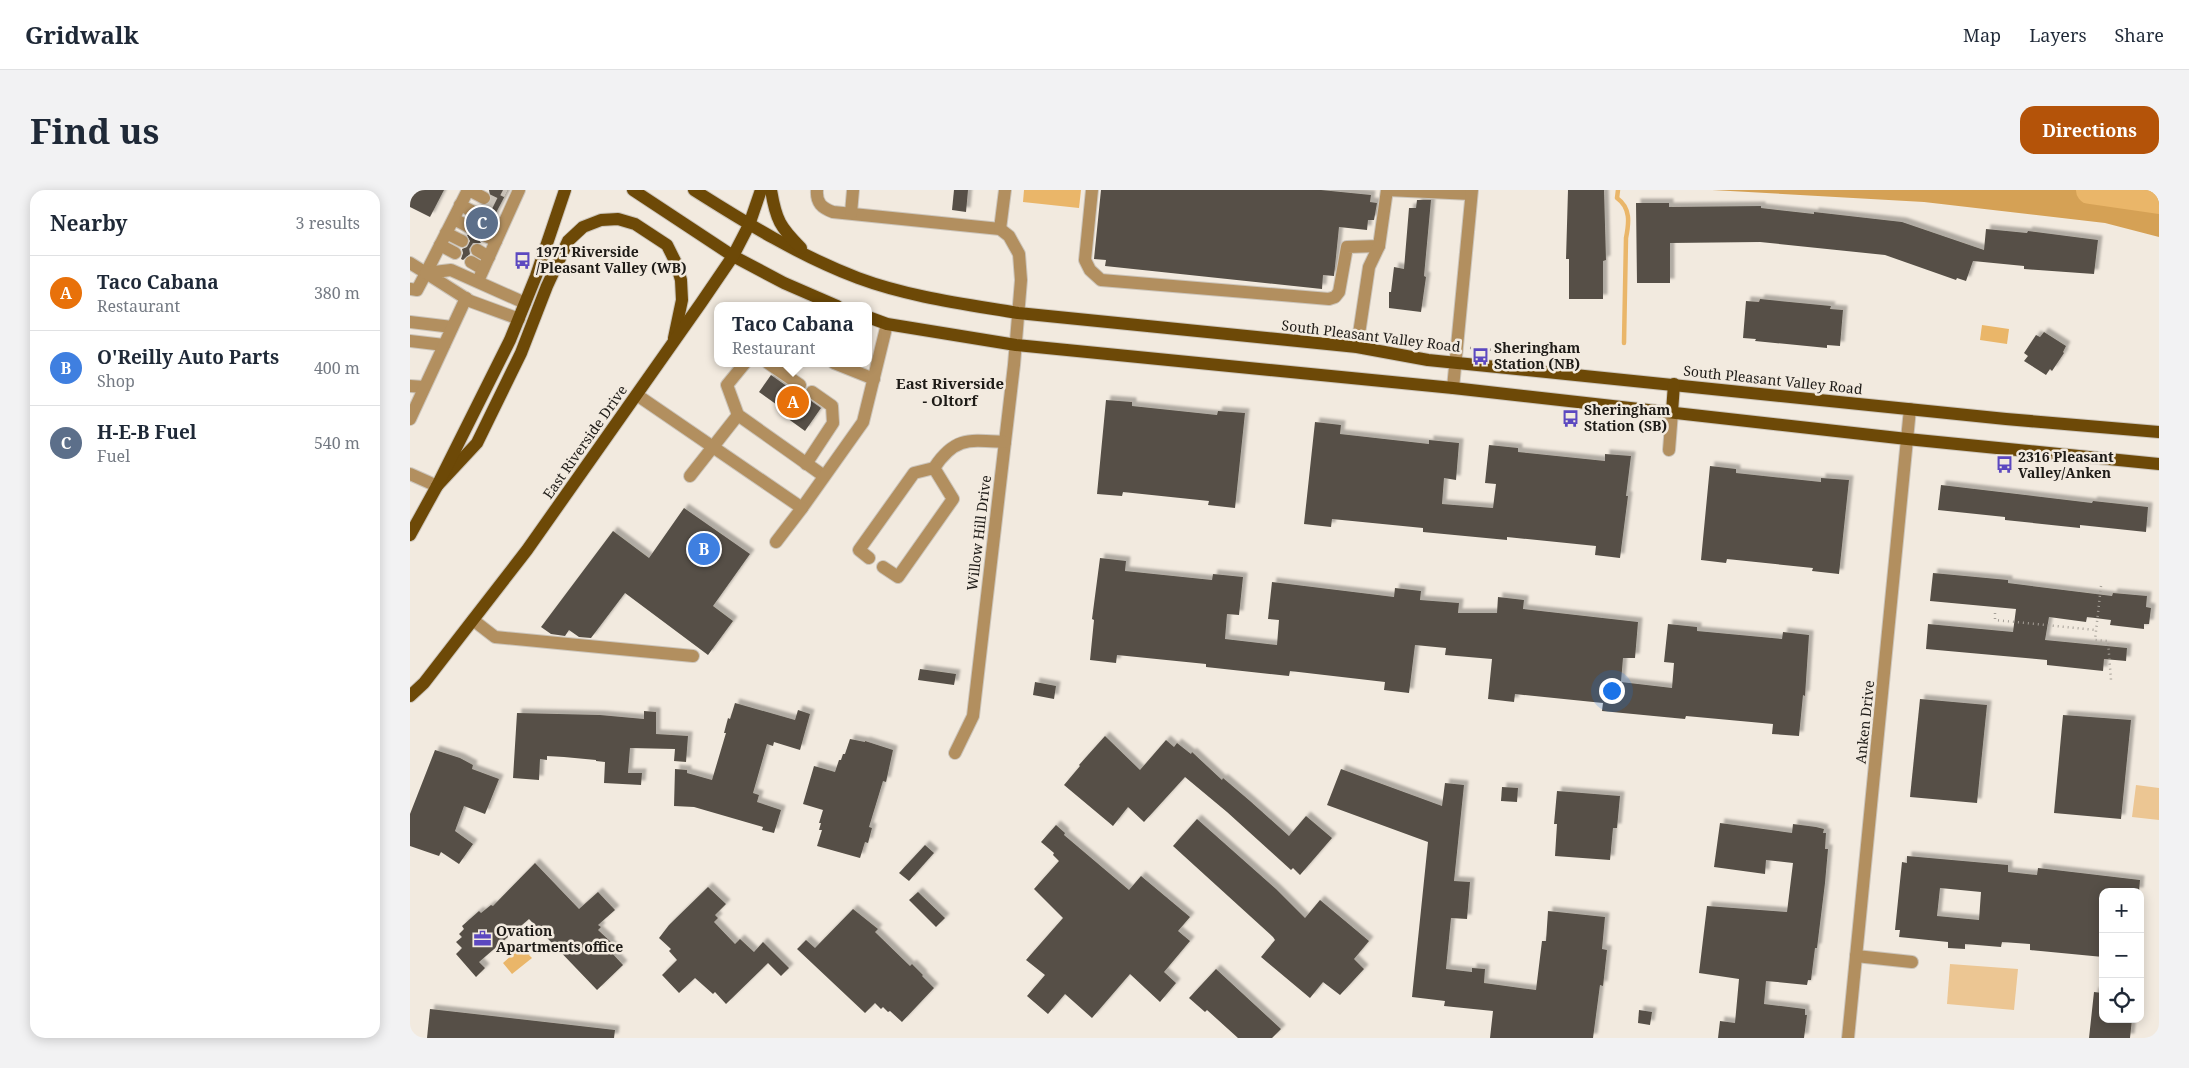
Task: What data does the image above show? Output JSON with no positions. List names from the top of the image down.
{
  "streets": {
    "main road": ["South Pleasant Valley Road", "East Riverside Drive"],
    "street": ["Willow Hill Drive", "Anken Drive"]
  },
  "crossings": [
    ["South Pleasant Valley Road", "East Riverside Drive"],
    ["South Pleasant Valley Road", "Willow Hill Drive"],
    ["South Pleasant Valley Road", "Anken Drive"]
  ],
  "districts": ["East Riverside - Oltorf"],
  "places": {
    "bus stop": [
      "1971 Riverside /Pleasant Valley (WB)",
      "Sheringham Station (NB)",
      "Sheringham Station (SB)",
      "2316 Pleasant Valley/Anken"
    ],
    "office": ["Ovation Apartments office"]
  },
  "page": {
    "header": "Gridwalk",
    "nav": ["Map", "Layers", "Share"],
    "buttons": "Directions",
    "title": "Find us",
    "heading": ["Nearby", "3 results"],
    "pins": ["C", "A", "B"],
    "list": [
      {
        "mark": "A",
        "name": "Taco Cabana",
        "note": "Restaurant",
        "value": "380 m"
      },
      {
        "mark": "B",
        "name": "O'Reilly Auto Parts",
        "note": "Shop",
        "value": "400 m"
      },
      {
        "mark": "C",
        "name": "H-E-B Fuel",
        "note": "Fuel",
        "value": "540 m"
      }
    ],
    "popup": ["Taco Cabana", "Restaurant"],
    "map_buttons": ["+", "−"]
  }
}
